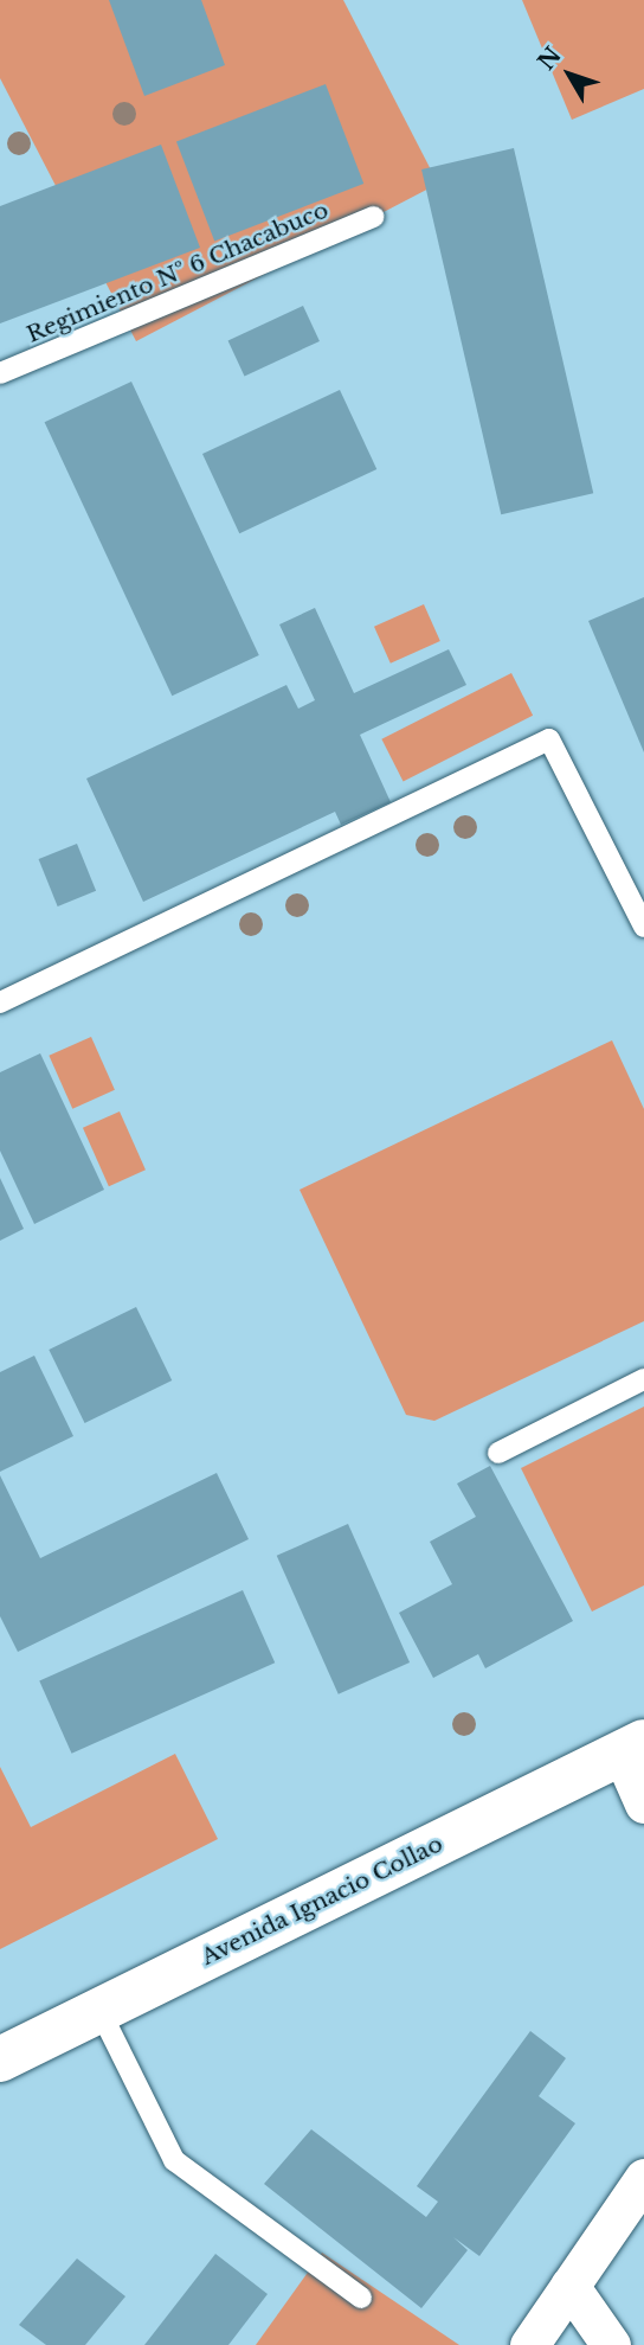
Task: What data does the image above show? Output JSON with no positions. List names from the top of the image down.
{
  "streets": {
    "main road": ["Avenida Ignacio Collao"],
    "lane": ["Regimiento Nº 6 Chacabuco"]
  },
  "north": "top left"
}
